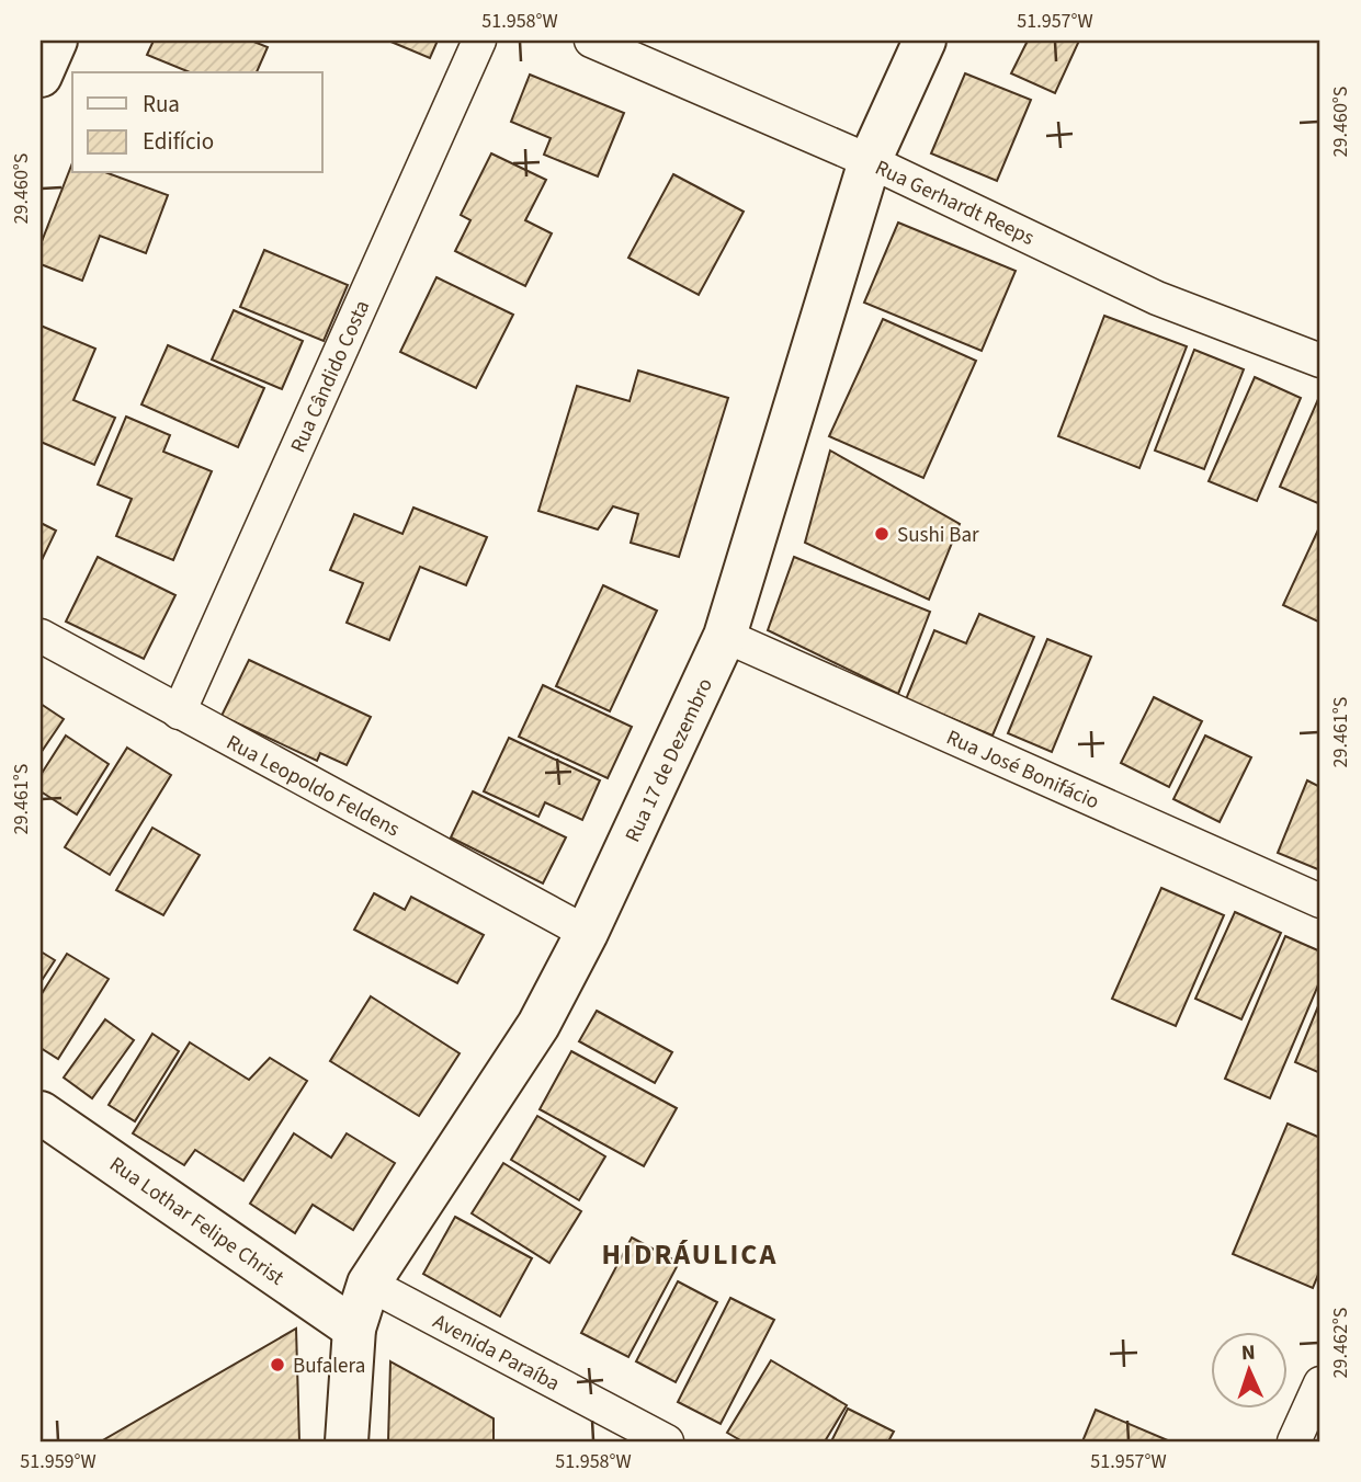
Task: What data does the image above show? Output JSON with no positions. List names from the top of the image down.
{
  "streets": {
    "main road": ["Rua 17 de Dezembro", "Rua Lothar Felipe Christ"],
    "street": [
      "Rua Gerhardt Reeps",
      "Rua Cândido Costa",
      "Rua José Bonifácio",
      "Rua Leopoldo Feldens",
      "Avenida Paraíba"
    ]
  },
  "crossings": [
    ["Rua Gerhardt Reeps", "Rua 17 de Dezembro"],
    ["Rua Cândido Costa", "Rua Leopoldo Feldens"],
    ["Rua 17 de Dezembro", "Rua José Bonifácio"],
    ["Rua 17 de Dezembro", "Rua Leopoldo Feldens"],
    ["Rua 17 de Dezembro", "Rua Lothar Felipe Christ"],
    ["Rua 17 de Dezembro", "Avenida Paraíba"]
  ],
  "districts": ["HIDRÁULICA"],
  "places": ["Sushi Bar", "Bufalera"],
  "legend": ["Rua", "Edifício"],
  "north": "top",
  "coordinates": [
    "51.958°W",
    "51.957°W",
    "29.460°S",
    "29.461°S",
    "29.462°S",
    "51.959°W"
  ]
}
